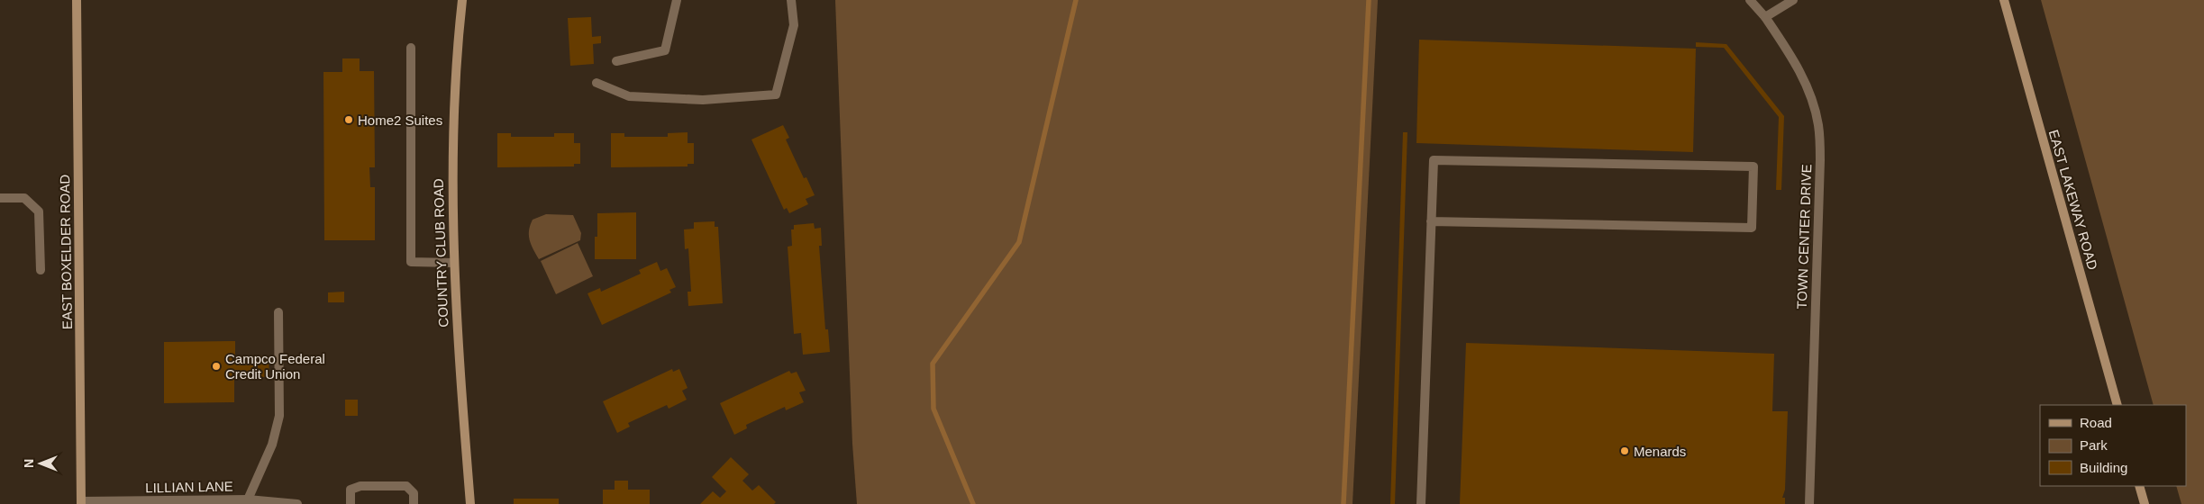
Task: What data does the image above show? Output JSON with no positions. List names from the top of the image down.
{
  "streets": {
    "main road": ["EAST LAKEWAY ROAD", "EAST BOXELDER ROAD", "COUNTRY CLUB ROAD"],
    "street": ["TOWN CENTER DRIVE", "LILLIAN LANE"]
  },
  "crossings": [
    ["EAST BOXELDER ROAD", "LILLIAN LANE"]
  ],
  "places": ["Home2 Suites", "Campco Federal Credit Union", "Menards"],
  "legend": ["Road", "Park", "Building"],
  "north": "left"
}
